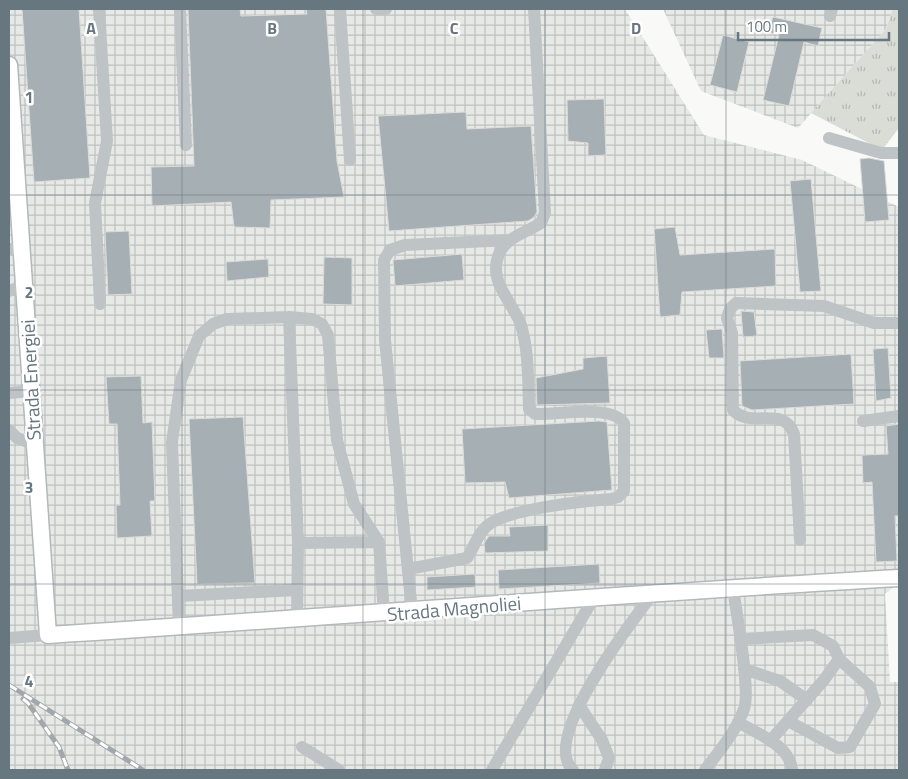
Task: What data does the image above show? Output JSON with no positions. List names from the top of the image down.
{
  "streets": {
    "main road": ["Strada Energiei", "Strada Magnoliei"]
  },
  "crossings": [
    ["Strada Energiei", "Strada Magnoliei"]
  ],
  "scale_bar": "100 m",
  "grid": {
    "columns": [
      "A",
      "B",
      "C",
      "D"
    ],
    "rows": [
      "1",
      "2",
      "3",
      "4"
    ]
  }
}
